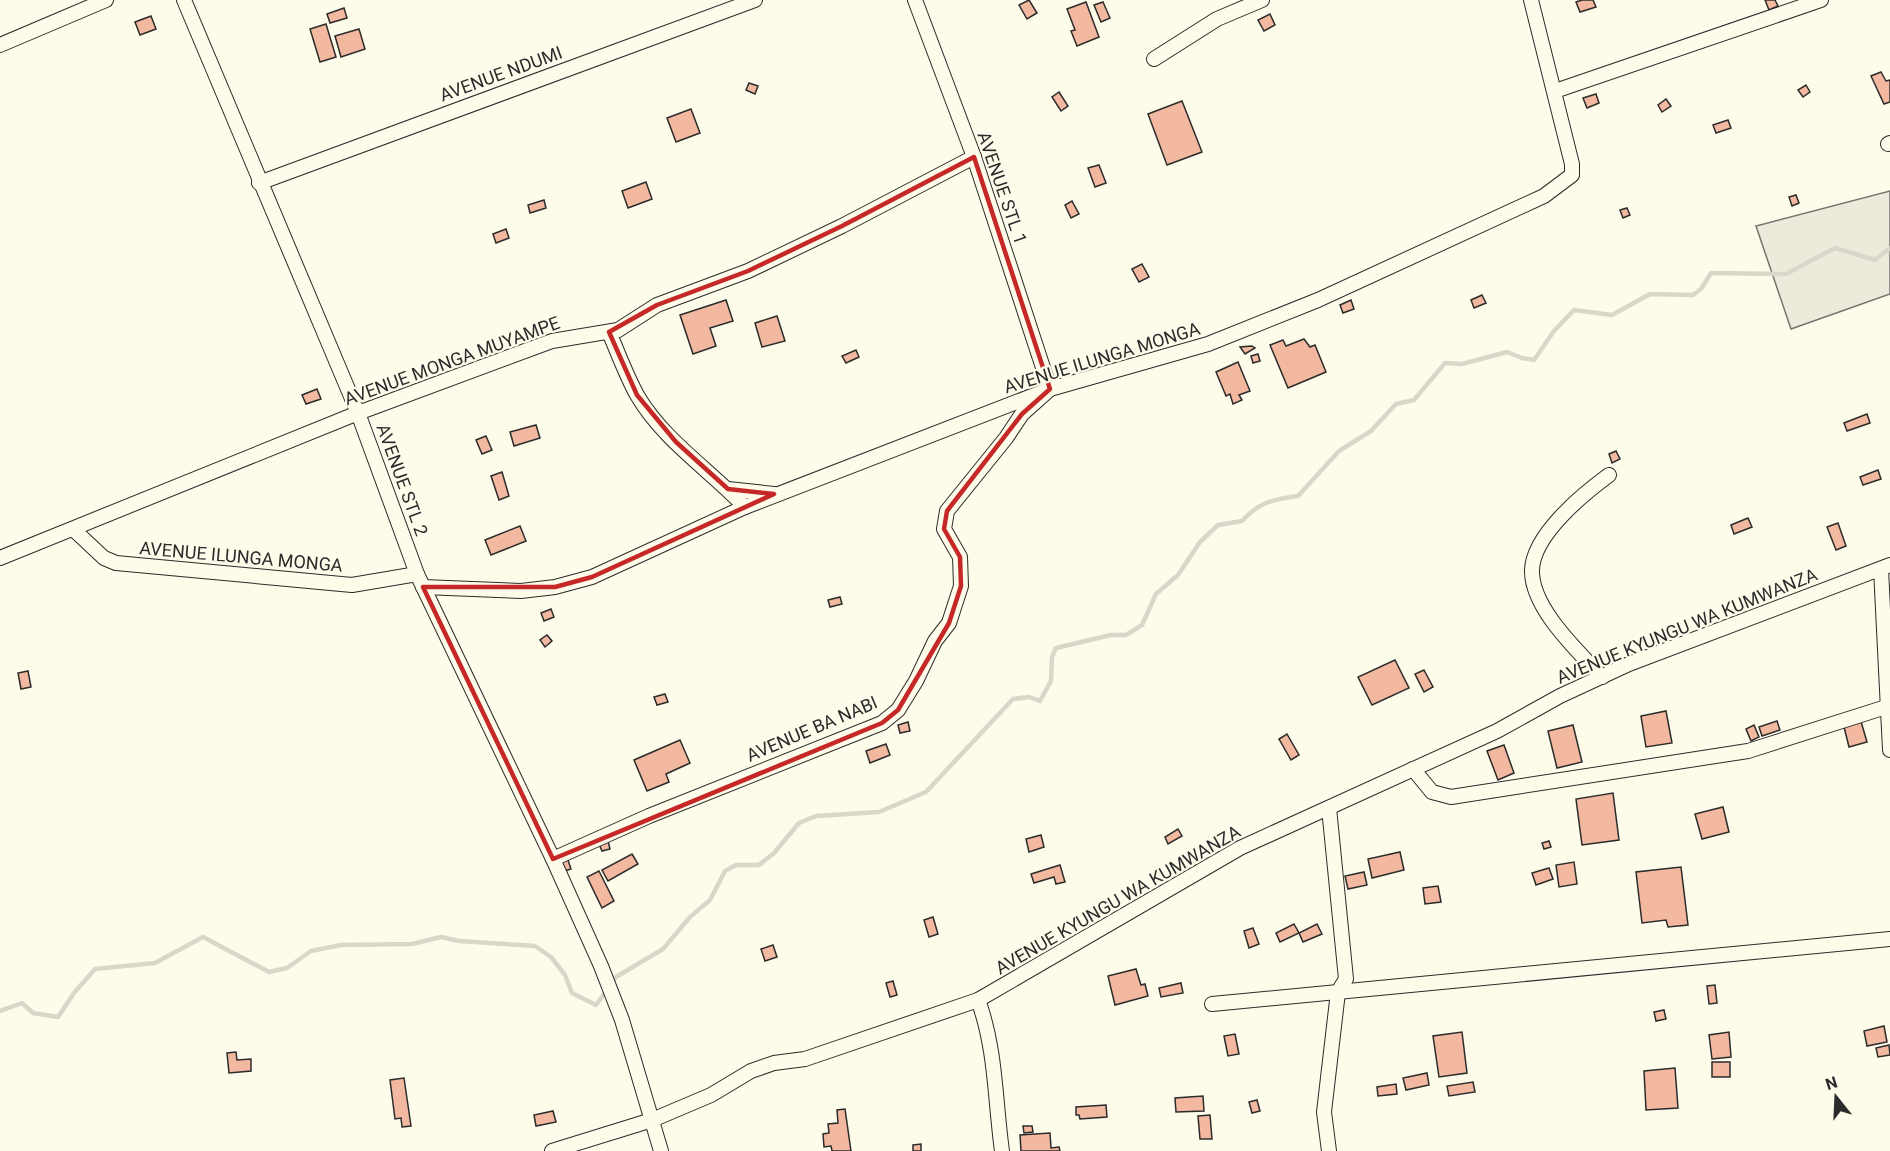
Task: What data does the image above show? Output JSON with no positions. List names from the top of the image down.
{
  "streets": {
    "street": [
      "AVENUE NDUMI",
      "AVENUE STL 1",
      "AVENUE ILUNGA MONGA",
      "AVENUE MONGA MUYAMPE",
      "AVENUE STL 2",
      "AVENUE KYUNGU WA KUMWANZA",
      "AVENUE BA NABI"
    ]
  },
  "crossings": [
    ["AVENUE NDUMI", "AVENUE STL 2"],
    ["AVENUE STL 1", "AVENUE ILUNGA MONGA"],
    ["AVENUE STL 1", "AVENUE MONGA MUYAMPE"],
    ["AVENUE STL 1", "AVENUE BA NABI"],
    ["AVENUE ILUNGA MONGA", "AVENUE MONGA MUYAMPE"],
    ["AVENUE ILUNGA MONGA", "AVENUE STL 2"],
    ["AVENUE ILUNGA MONGA", "AVENUE BA NABI"],
    ["AVENUE MONGA MUYAMPE", "AVENUE STL 2"],
    ["AVENUE STL 2", "AVENUE KYUNGU WA KUMWANZA"],
    ["AVENUE STL 2", "AVENUE BA NABI"]
  ],
  "north": "top"
}
